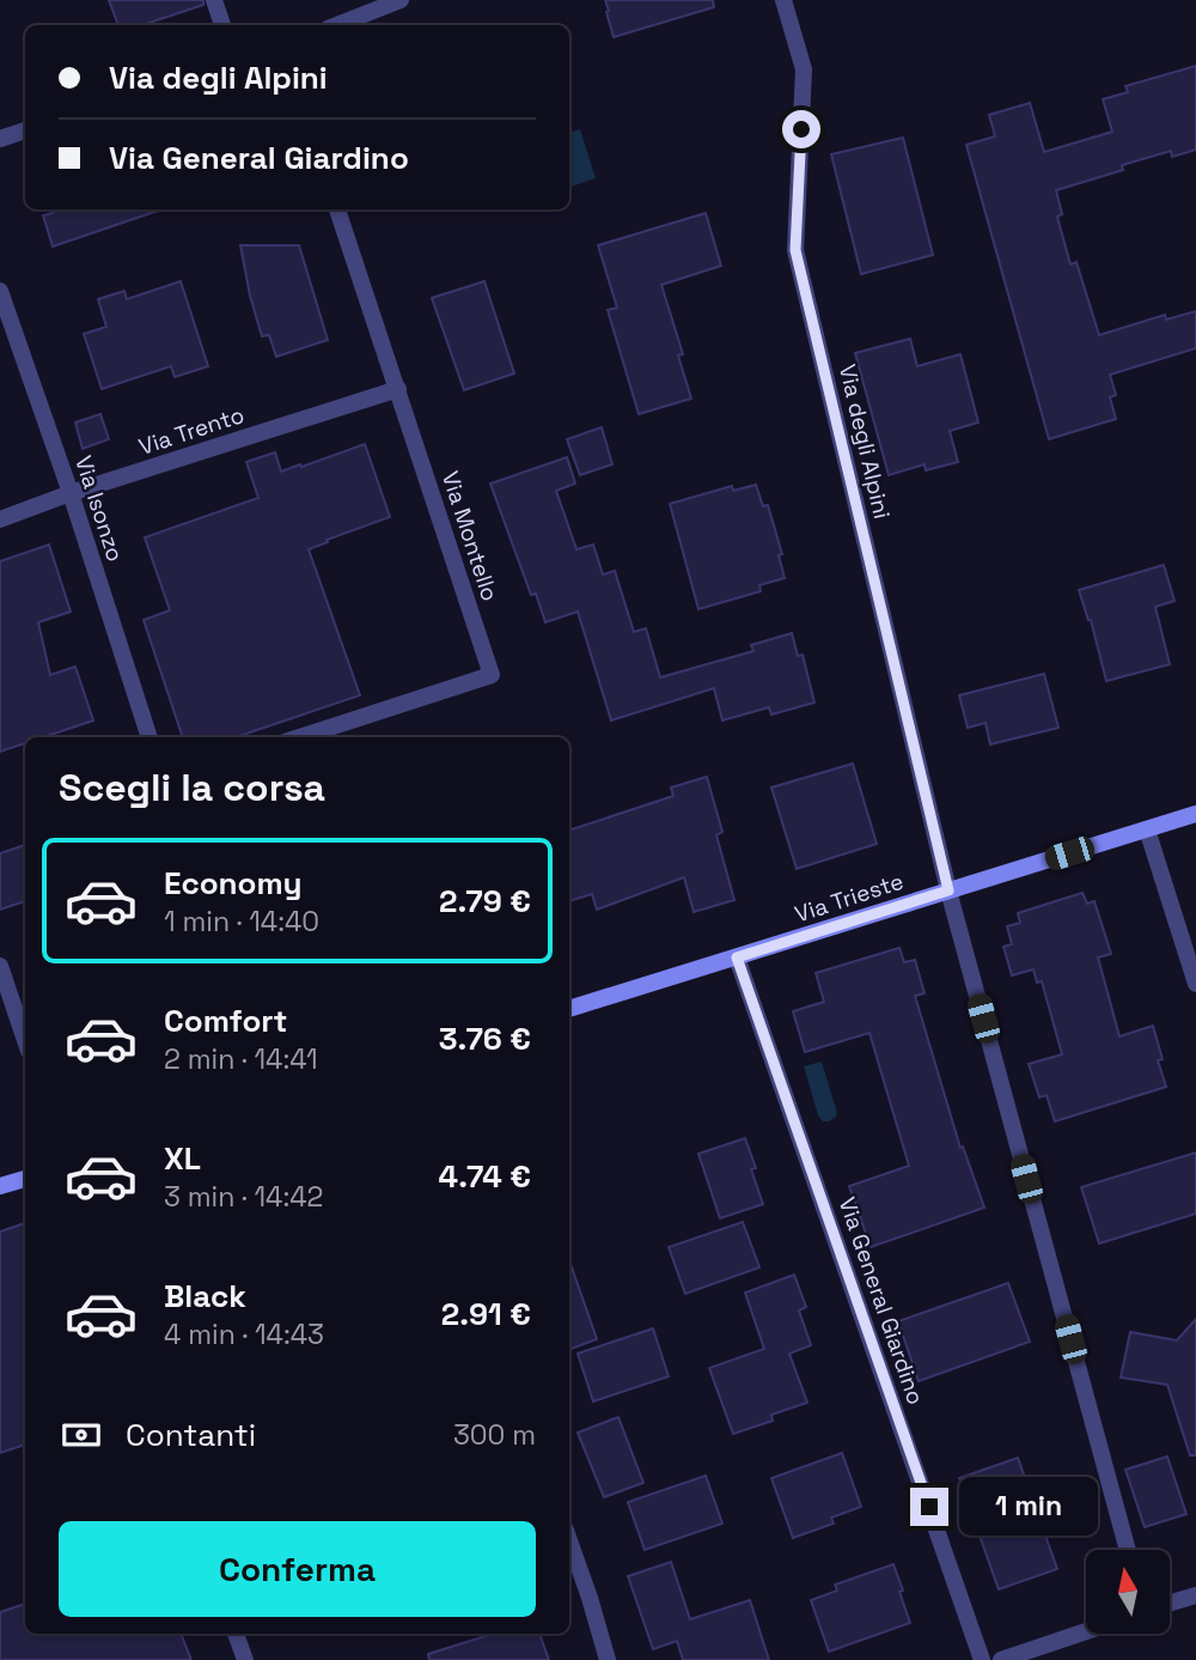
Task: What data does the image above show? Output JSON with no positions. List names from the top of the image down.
{
  "streets": {
    "street": [
      "Via Trento",
      "Via degli Alpini",
      "Via Isonzo",
      "Via Montello",
      "Via Trieste",
      "Via General Giardino"
    ]
  },
  "crossings": [
    ["Via Trento", "Via Isonzo"],
    ["Via Trento", "Via Montello"],
    ["Via degli Alpini", "Via Trieste"],
    ["Via Trieste", "Via General Giardino"]
  ],
  "north": "top",
  "page": {
    "banner": ["Via degli Alpini", "Via General Giardino"],
    "heading": "Scegli la corsa",
    "list": [
      {
        "name": "Economy",
        "note": "1 min · 14:40",
        "value": "2.79 €"
      },
      {
        "name": "Comfort",
        "note": "2 min · 14:41",
        "value": "3.76 €"
      },
      {
        "name": "XL",
        "note": "3 min · 14:42",
        "value": "4.74 €"
      },
      {
        "name": "Black",
        "note": "4 min · 14:43",
        "value": "2.91 €"
      }
    ],
    "pay": ["Contanti", "300 m"],
    "bubble": "1 min",
    "buttons": "Conferma"
  }
}
